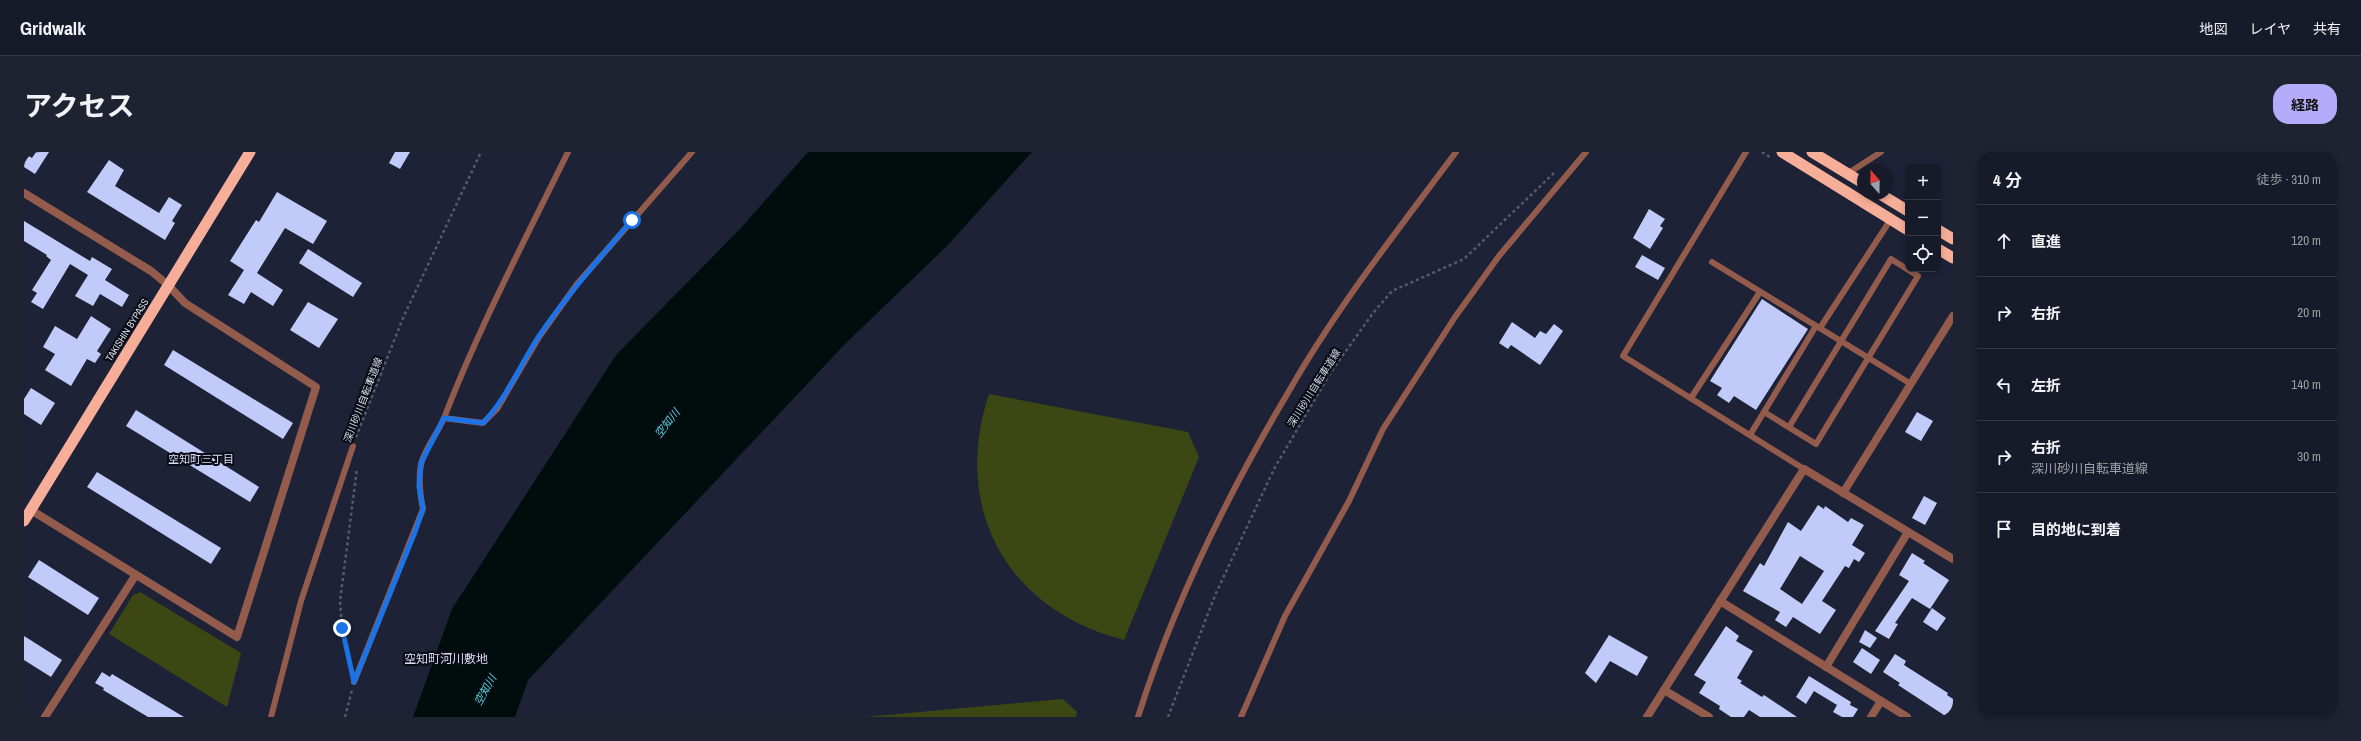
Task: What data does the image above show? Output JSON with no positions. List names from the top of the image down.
{
  "streets": {
    "highway": ["TAKISHIN BYPASS"],
    "path": ["深川砂川自転車道線"]
  },
  "districts": ["空知町三丁目", "空知町河川敷地"],
  "water": ["空知川"],
  "north": "top",
  "page": {
    "header": "Gridwalk",
    "nav": ["地図", "レイヤ", "共有"],
    "title": "アクセス",
    "buttons": "経路",
    "heading": ["4 分", "徒歩 · 310 m"],
    "map_buttons": ["+", "−"],
    "list": [
      ["直進", "120 m"],
      ["右折", "20 m"],
      ["左折", "140 m"],
      ["右折", "深川砂川自転車道線", "30 m"],
      "目的地に到着"
    ]
  }
}
